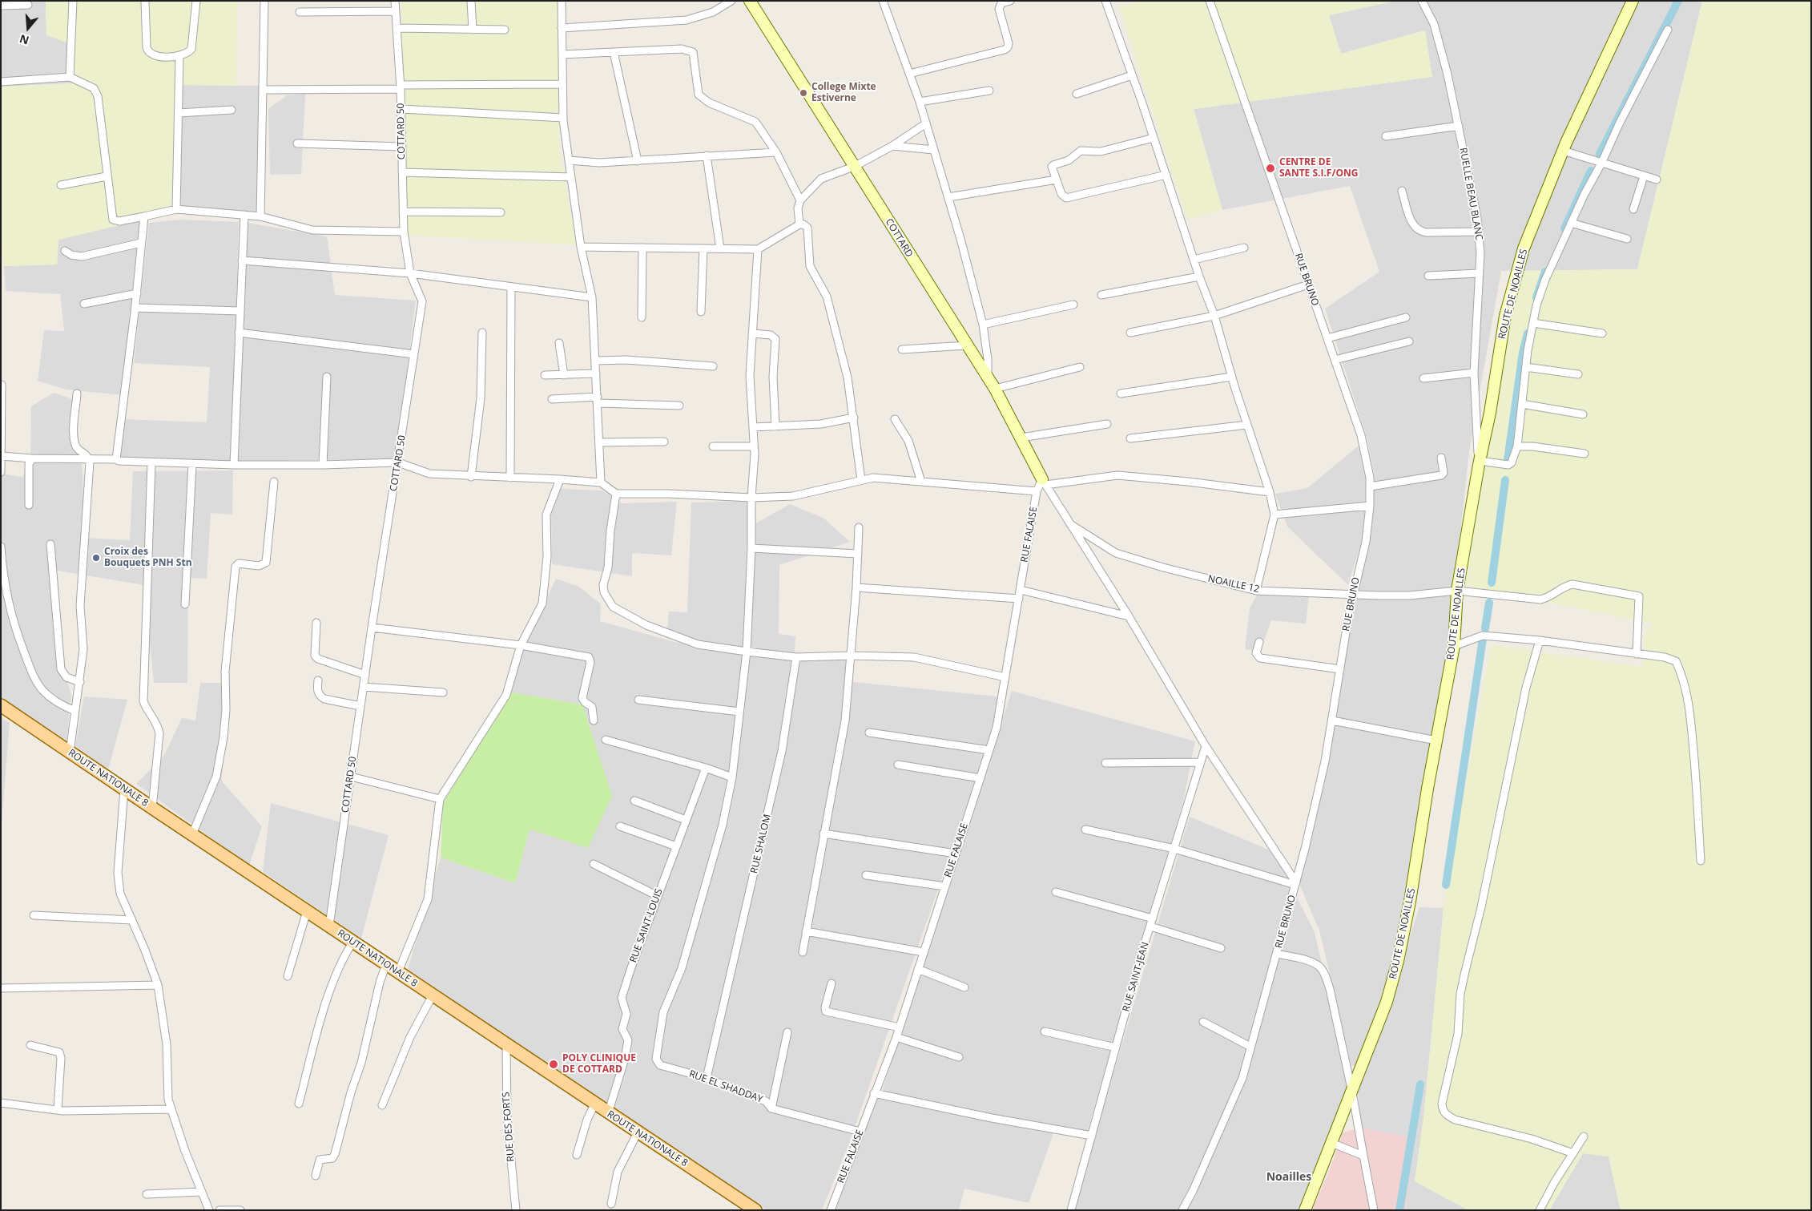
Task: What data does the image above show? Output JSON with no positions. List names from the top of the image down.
{
  "streets": {
    "main road": ["ROUTE NATIONALE 8"],
    "street": [
      "COTTARD 50",
      "RUELLE BEAU BLANC",
      "COTTARD",
      "RUE BRUNO",
      "ROUTE DE NOAILLES",
      "RUE FALAISE",
      "NOAILLE 12",
      "RUE SHALOM",
      "RUE SAINT-LOUIS",
      "RUE SAINT-JEAN",
      "RUE EL SHADDAY",
      "RUE DES FORTS"
    ]
  },
  "crossings": [
    ["COTTARD 50", "ROUTE NATIONALE 8"],
    ["RUELLE BEAU BLANC", "ROUTE DE NOAILLES"],
    ["COTTARD", "RUE FALAISE"],
    ["RUE BRUNO", "NOAILLE 12"],
    ["ROUTE DE NOAILLES", "NOAILLE 12"],
    ["RUE FALAISE", "RUE EL SHADDAY"],
    ["ROUTE NATIONALE 8", "RUE SAINT-LOUIS"],
    ["ROUTE NATIONALE 8", "RUE DES FORTS"],
    ["RUE SHALOM", "RUE EL SHADDAY"]
  ],
  "districts": ["Noailles"],
  "places": [
    "College Mixte Estiverne",
    "CENTRE DE SANTE S.I.F/ONG",
    "Croix des Bouquets PNH Stn",
    "POLY CLINIQUE DE COTTARD"
  ],
  "north": "bottom"
}
